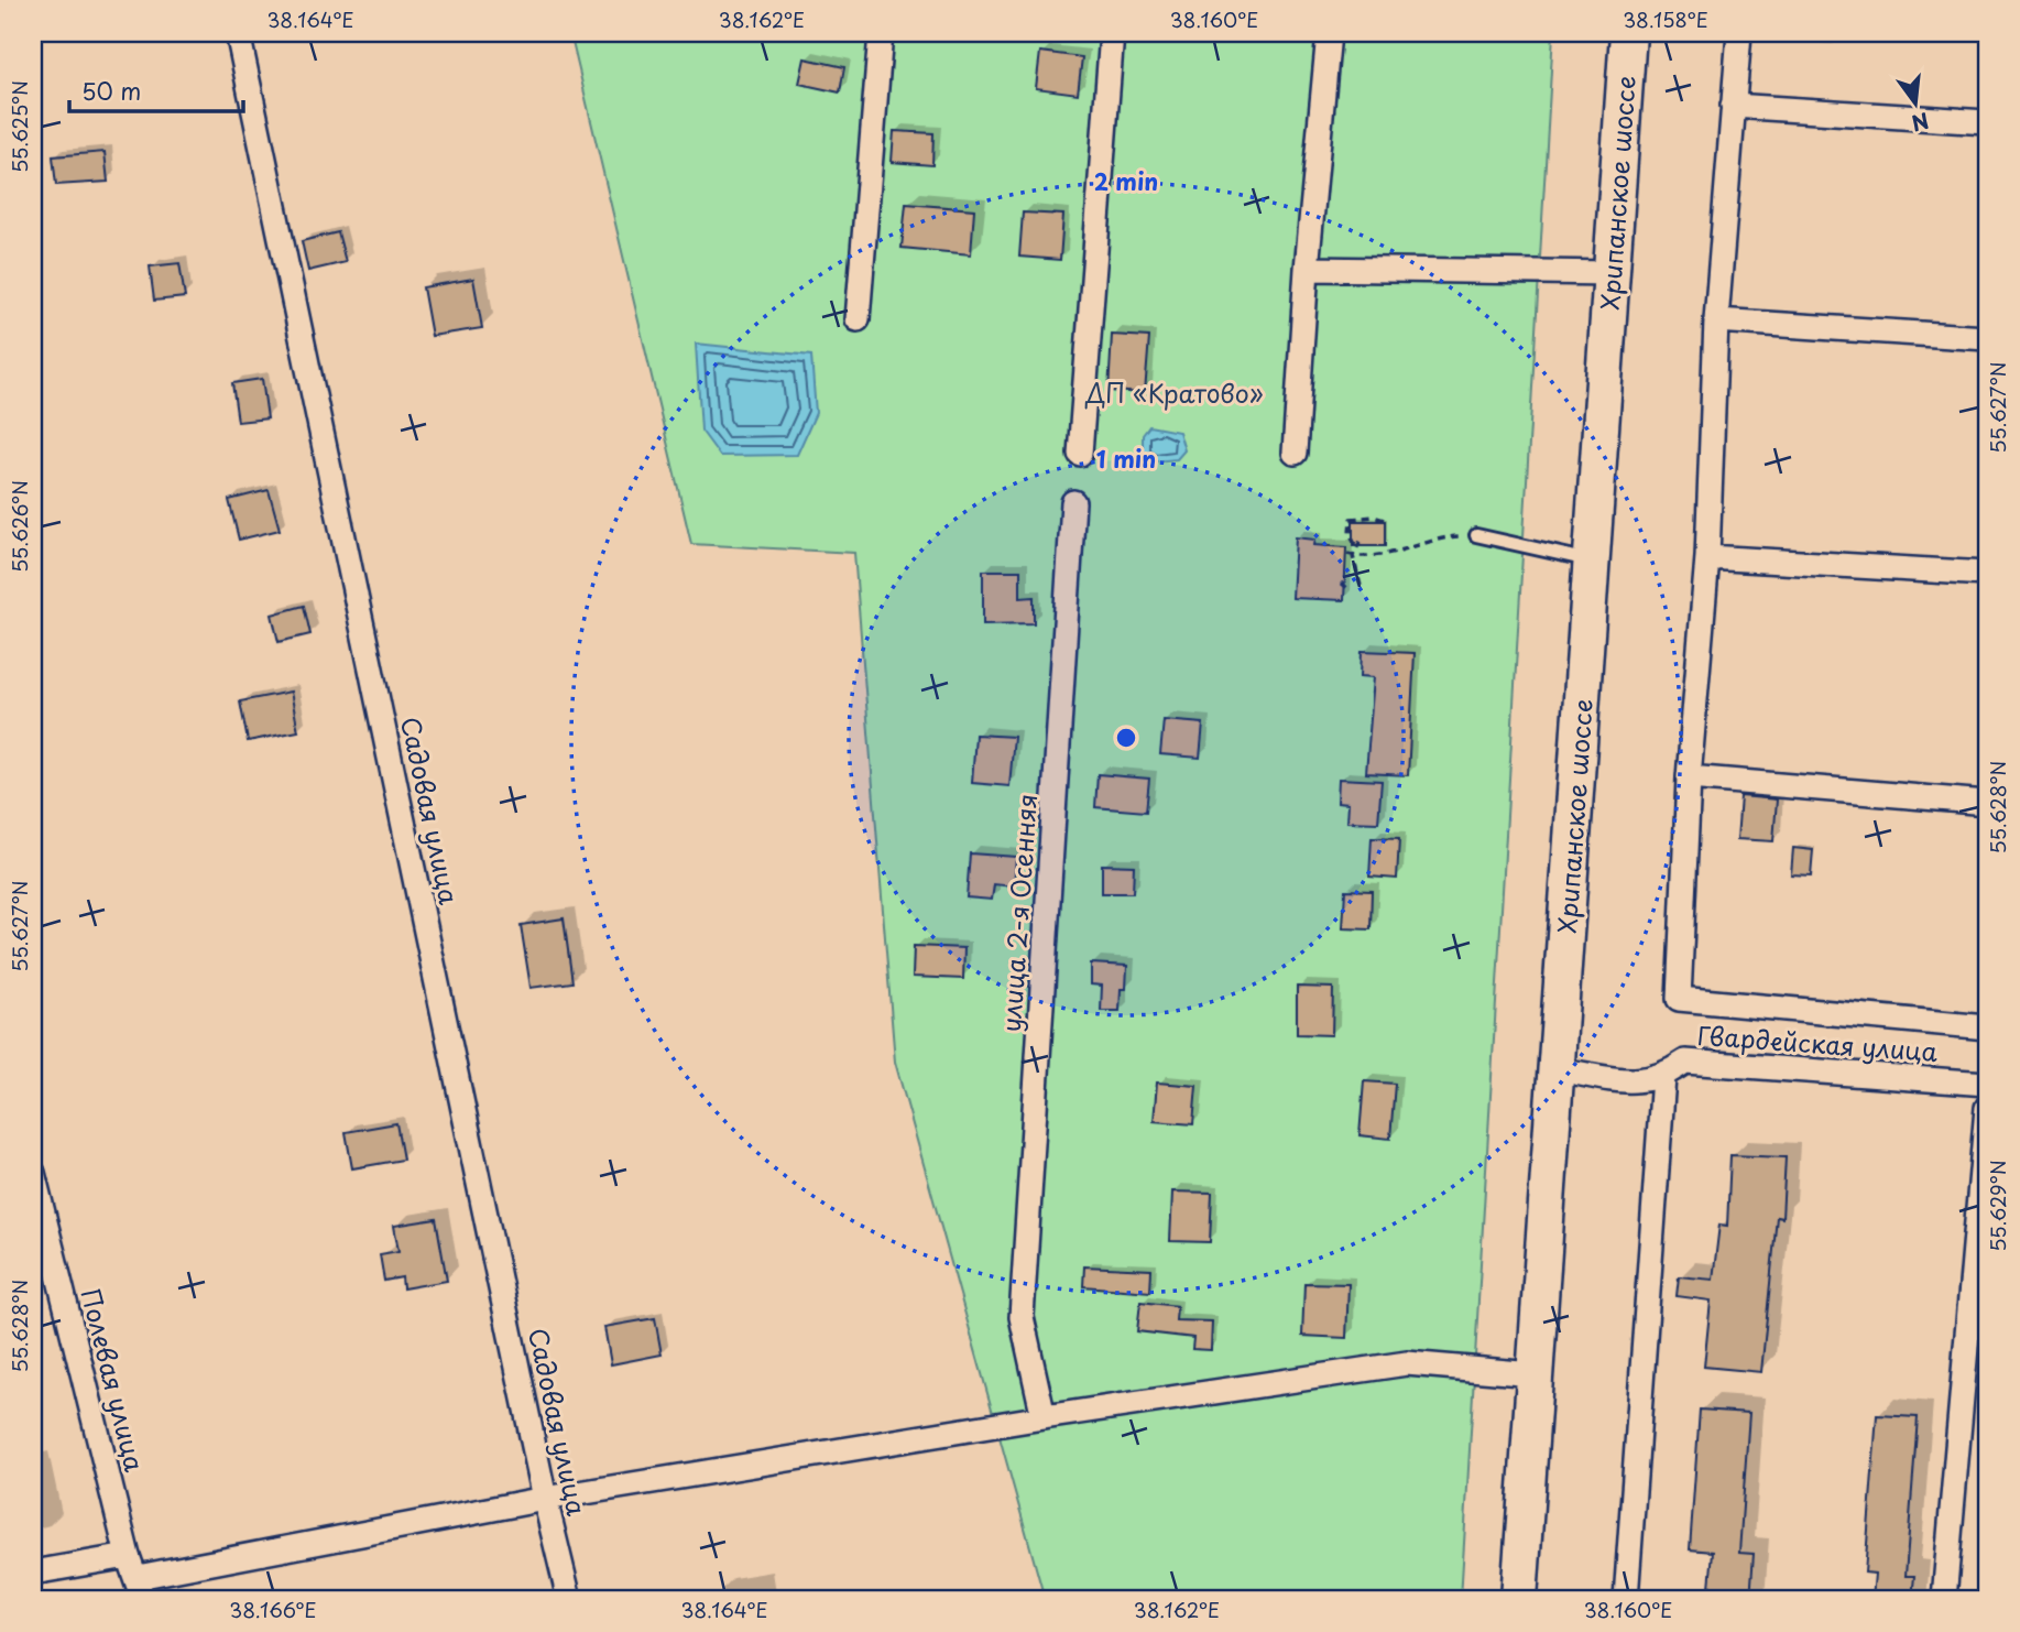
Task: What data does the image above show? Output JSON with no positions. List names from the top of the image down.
{
  "streets": {
    "main road": ["Хрипанское шоссе"],
    "street": [
      "Садовая улица",
      "улица 2-я Осенняя",
      "Гвардейская улица",
      "Полевая улица"
    ]
  },
  "crossings": [
    ["Хрипанское шоссе", "Гвардейская улица"]
  ],
  "parks": ["ДП «Кратово»"],
  "scale_bar": "50 m",
  "north": "bottom",
  "coordinates": [
    "38.164°E",
    "38.162°E",
    "38.160°E",
    "38.158°E",
    "55.625°N",
    "55.627°N",
    "55.626°N",
    "55.628°N",
    "55.629°N",
    "38.166°E"
  ],
  "rings": ["2 min", "1 min"]
}
